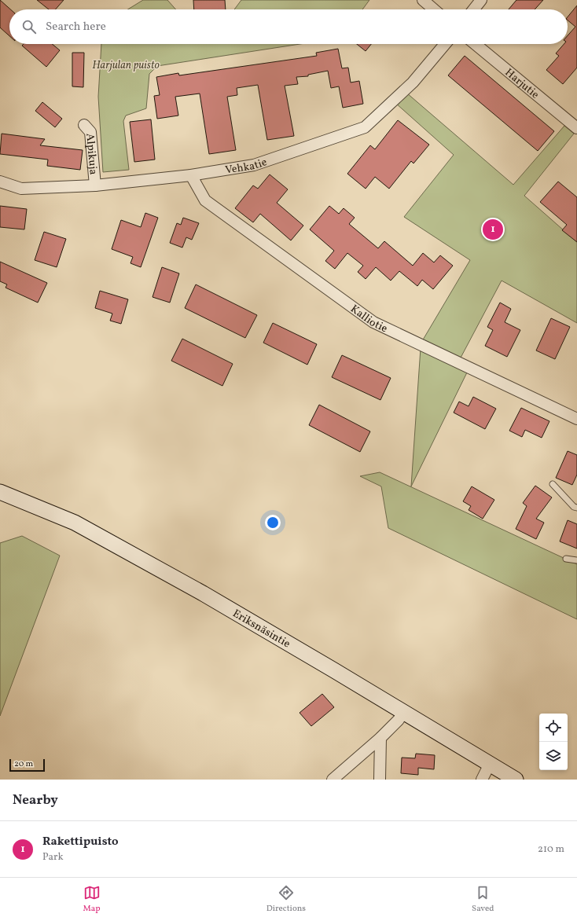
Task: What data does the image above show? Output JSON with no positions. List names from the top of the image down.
{
  "streets": {
    "street": [
      "Harjutie",
      "Alpikuja",
      "Vehkatie",
      "Kalliotie",
      "Eriksnäsintie"
    ]
  },
  "crossings": [
    ["Alpikuja", "Vehkatie"],
    ["Vehkatie", "Kalliotie"]
  ],
  "parks": ["Harjulan puisto"],
  "scale_bar": "20 m",
  "page": {
    "search": "Search here",
    "pins": "1",
    "scale": "20 m",
    "heading": "Nearby",
    "list": [
      {
        "mark": "1",
        "name": "Rakettipuisto",
        "note": "Park",
        "value": "210 m"
      }
    ],
    "nav": ["Map", "Directions", "Saved"]
  }
}
